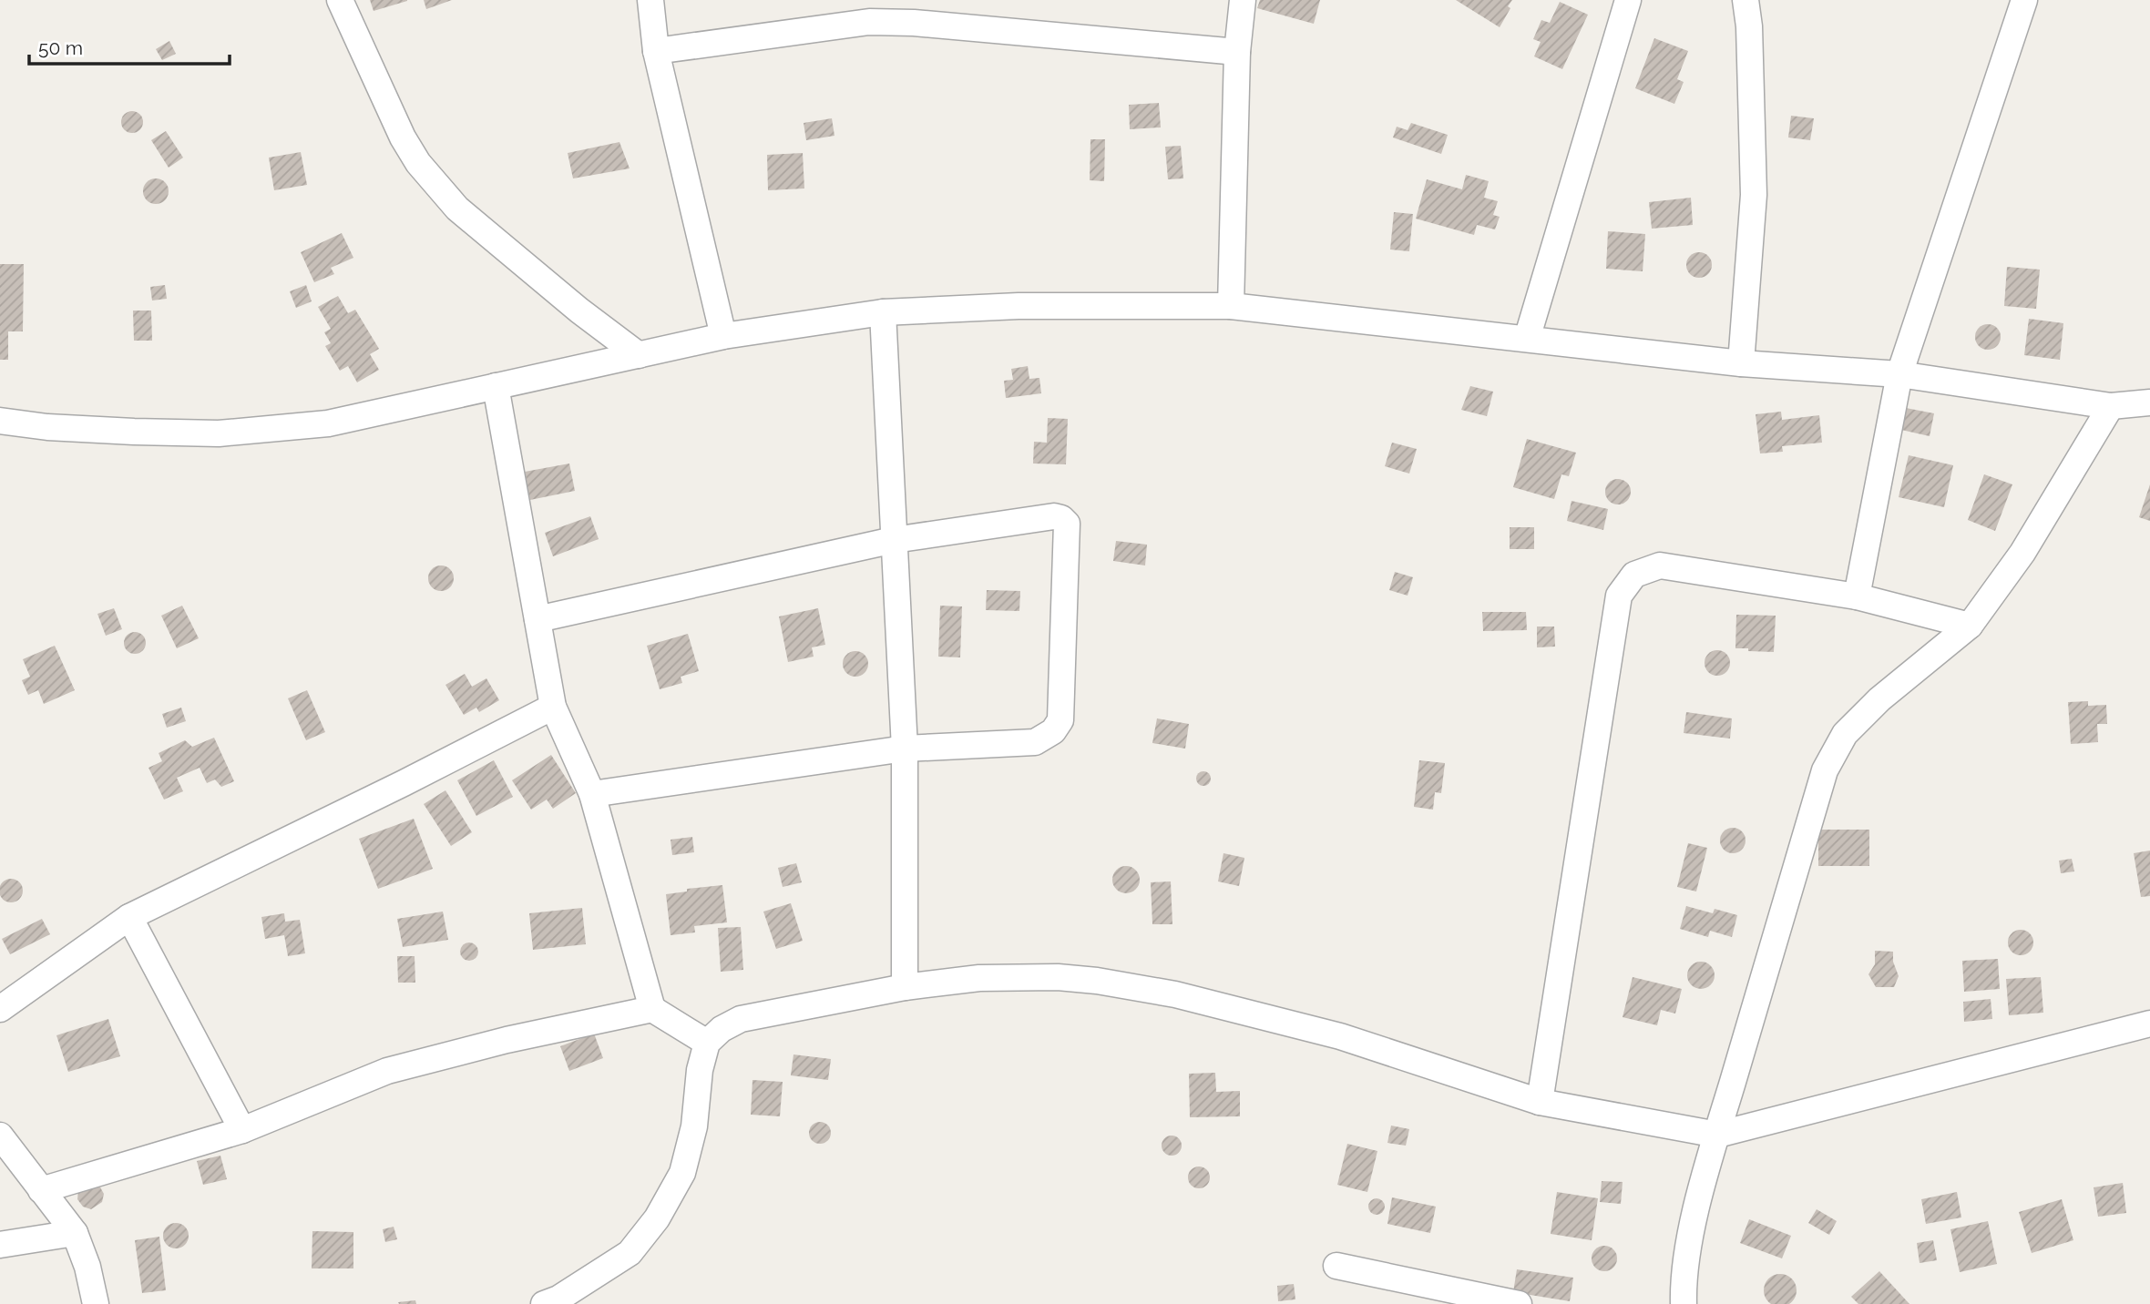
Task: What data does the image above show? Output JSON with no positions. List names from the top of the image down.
{
  "scale_bar": "50 m"
}
